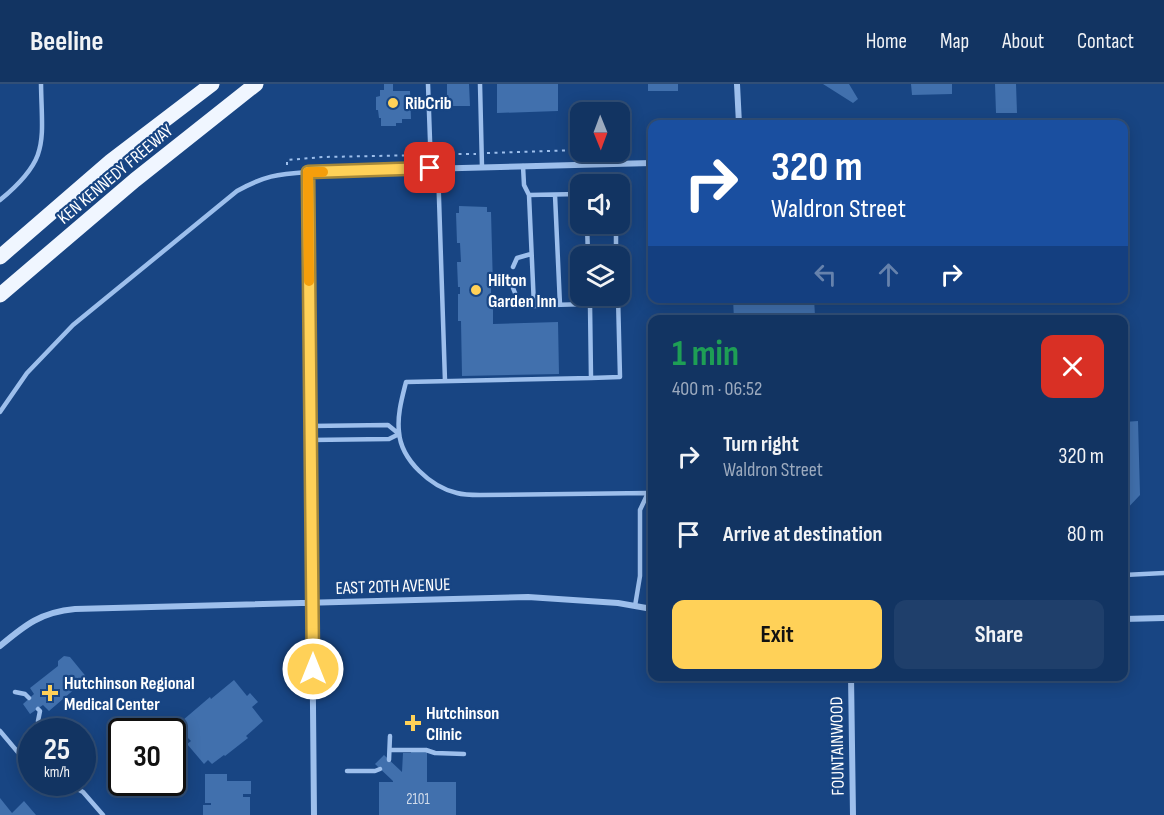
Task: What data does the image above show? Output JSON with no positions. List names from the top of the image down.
{
  "streets": {
    "highway": ["KEN KENNEDY FREEWAY"],
    "street": ["EAST 20TH AVENUE", "FOUNTAINWOOD"]
  },
  "places": {
    "other": ["RibCrib", "Hilton Garden Inn"],
    "health": ["Hutchinson Regional Medical Center", "Hutchinson Clinic"]
  },
  "house_numbers": ["2101"],
  "north": "bottom",
  "page": {
    "header": "Beeline",
    "nav": [
      "Home",
      "Map",
      "About",
      "Contact"
    ],
    "turn": ["320 m", "Waldron Street"],
    "heading": ["1 min", "400 m · 06:52"],
    "list": [
      {
        "name": "Turn right",
        "note": "Waldron Street",
        "value": "320 m"
      },
      {
        "name": "Arrive at destination",
        "value": "80 m"
      }
    ],
    "buttons": ["Exit", "Share"],
    "speed": "25 km/h",
    "limit": "30"
  }
}
